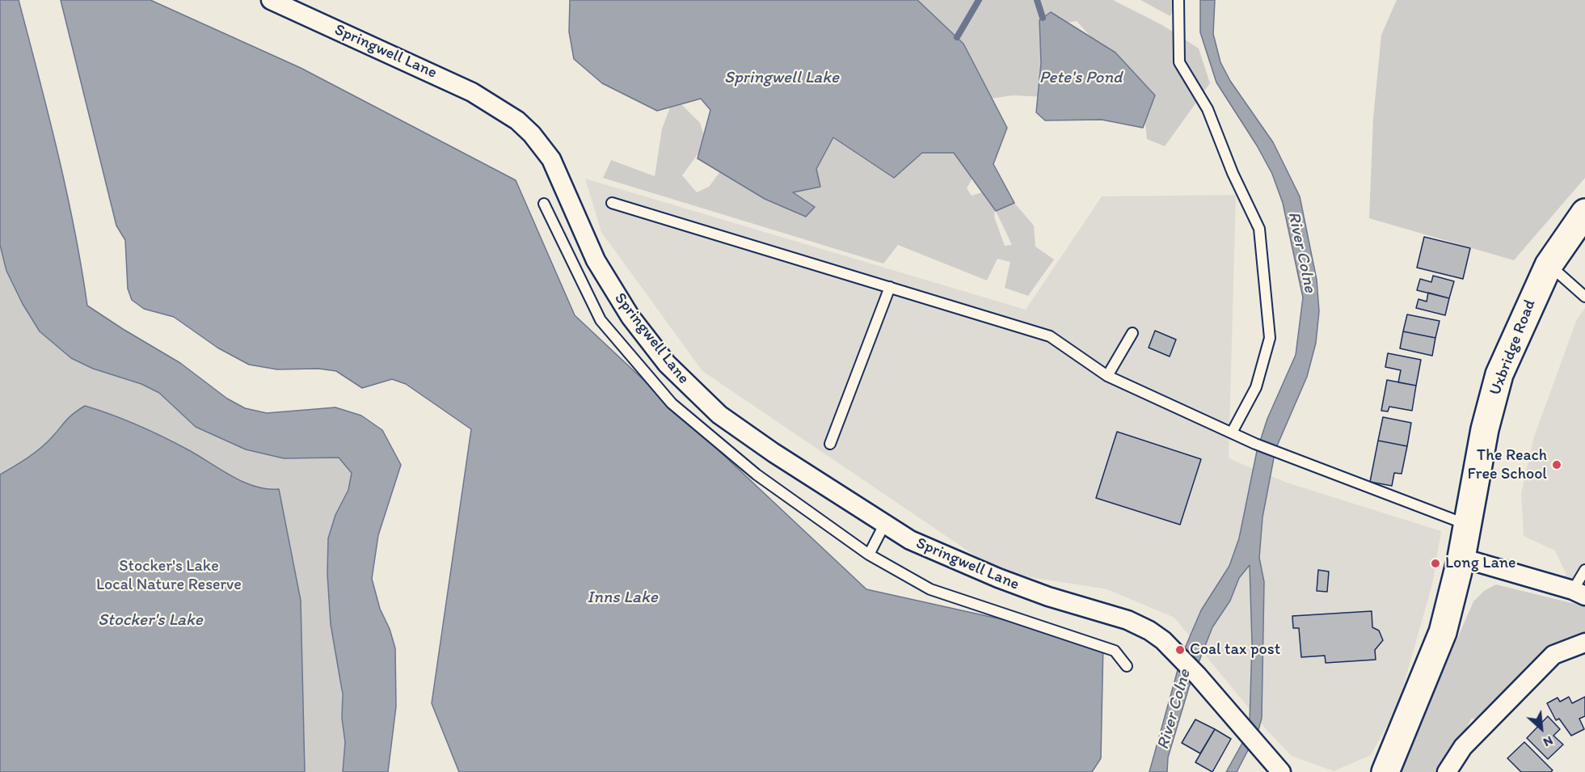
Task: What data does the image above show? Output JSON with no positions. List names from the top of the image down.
{
  "streets": {
    "main road": ["Uxbridge Road"],
    "street": ["Springwell Lane"]
  },
  "water": [
    "Springwell Lake",
    "Pete's Pond",
    "River Colne",
    "Inns Lake",
    "Stocker's Lake"
  ],
  "parks": ["Stocker's Lake Local Nature Reserve"],
  "places": ["The Reach Free School", "Long Lane", "Coal tax post"],
  "north": "bottom right"
}
